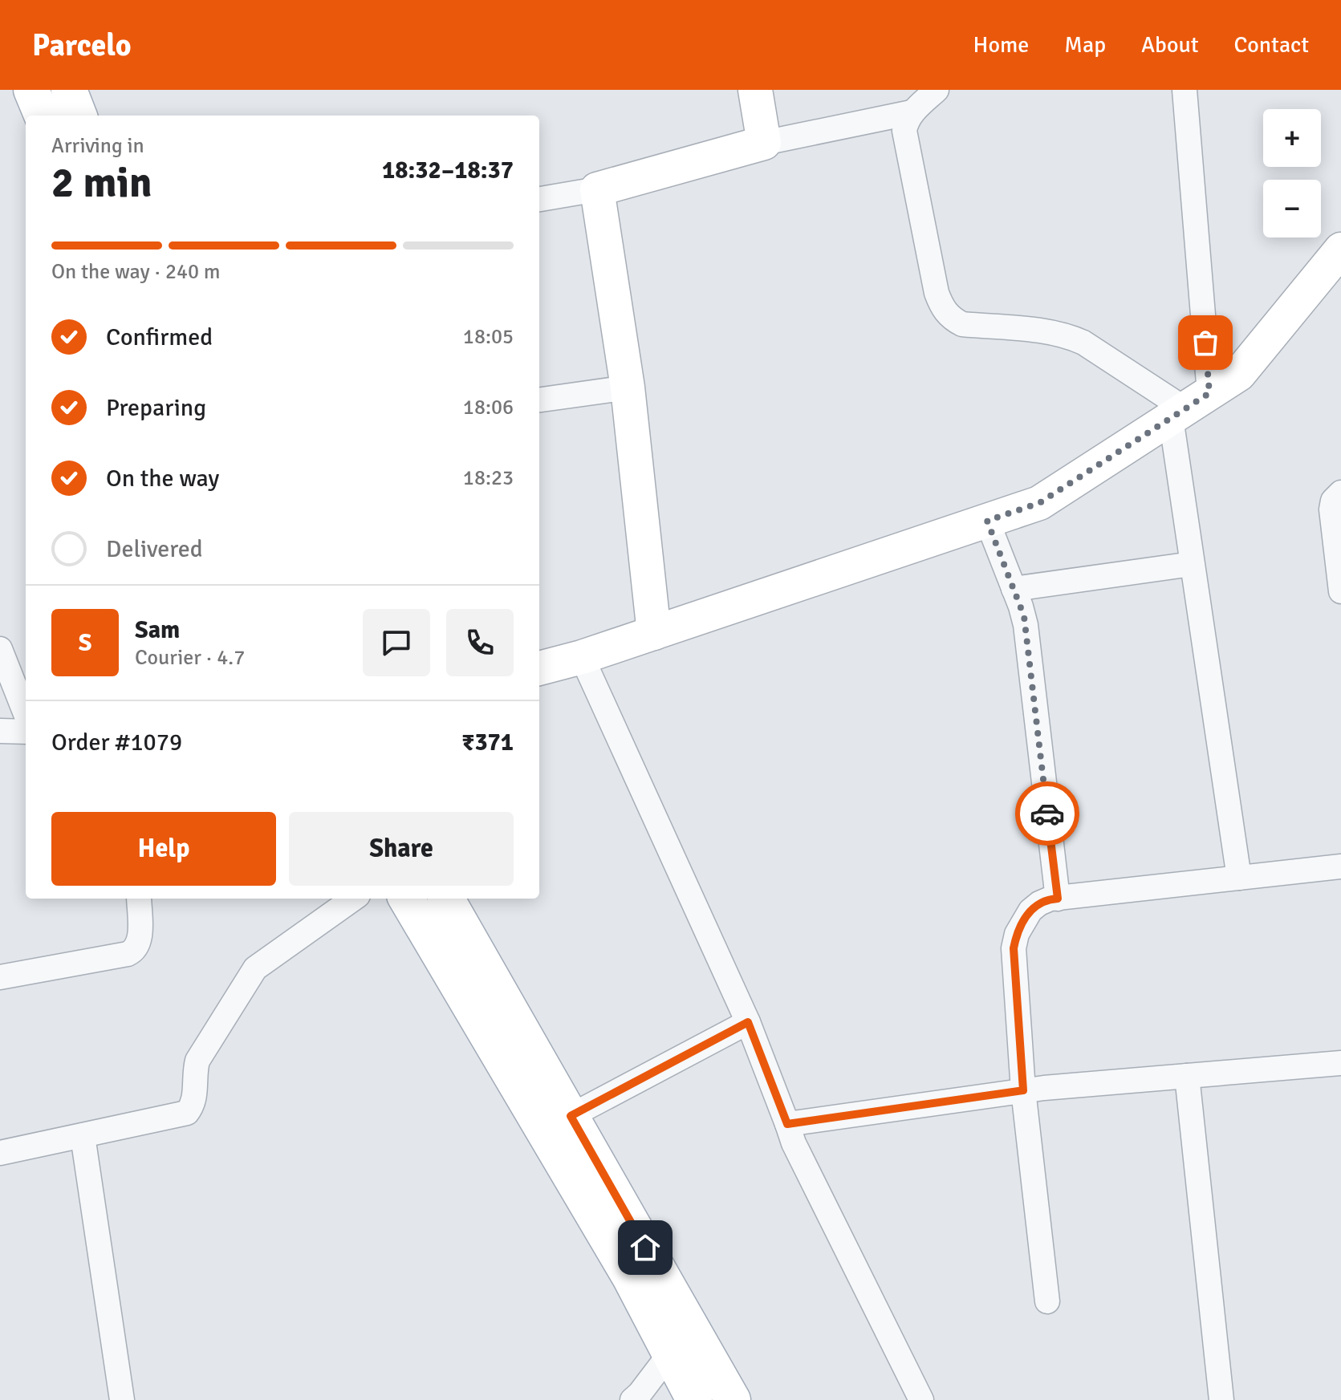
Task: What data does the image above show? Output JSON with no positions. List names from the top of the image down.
{
  "page": {
    "header": "Parcelo",
    "nav": [
      "Home",
      "Map",
      "About",
      "Contact"
    ],
    "map_buttons": ["+", "−"],
    "heading": ["2 min", "Arriving in", "18:32–18:37"],
    "panel": [
      "Sam",
      "Courier · 4.7",
      "Order #1079",
      "₹371"
    ],
    "bar": "On the way · 240 m",
    "list": [
      ["Confirmed", "18:05"],
      ["Preparing", "18:06"],
      ["On the way", "18:23"],
      "Delivered"
    ],
    "round": "S",
    "buttons": ["Help", "Share"]
  }
}
